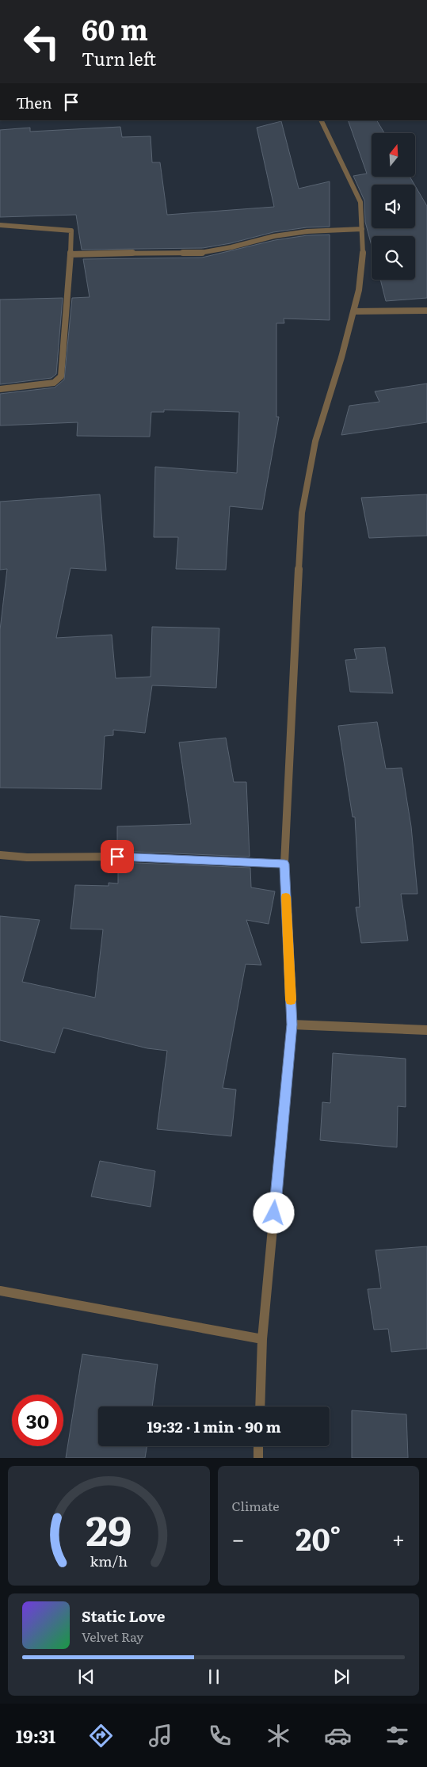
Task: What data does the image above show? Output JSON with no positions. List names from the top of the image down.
{
  "north": "top",
  "page": {
    "turn": ["60 m", "Turn left"],
    "then": "Then",
    "limit": "30",
    "trip": "19:32 · 1 min · 90 m",
    "tile": "Climate",
    "heat": ["−", "20°", "+"],
    "song": ["Static Love", "Velvet Ray"],
    "tabs": "19:31",
    "gauge": ["29", "km/h"]
  }
}
